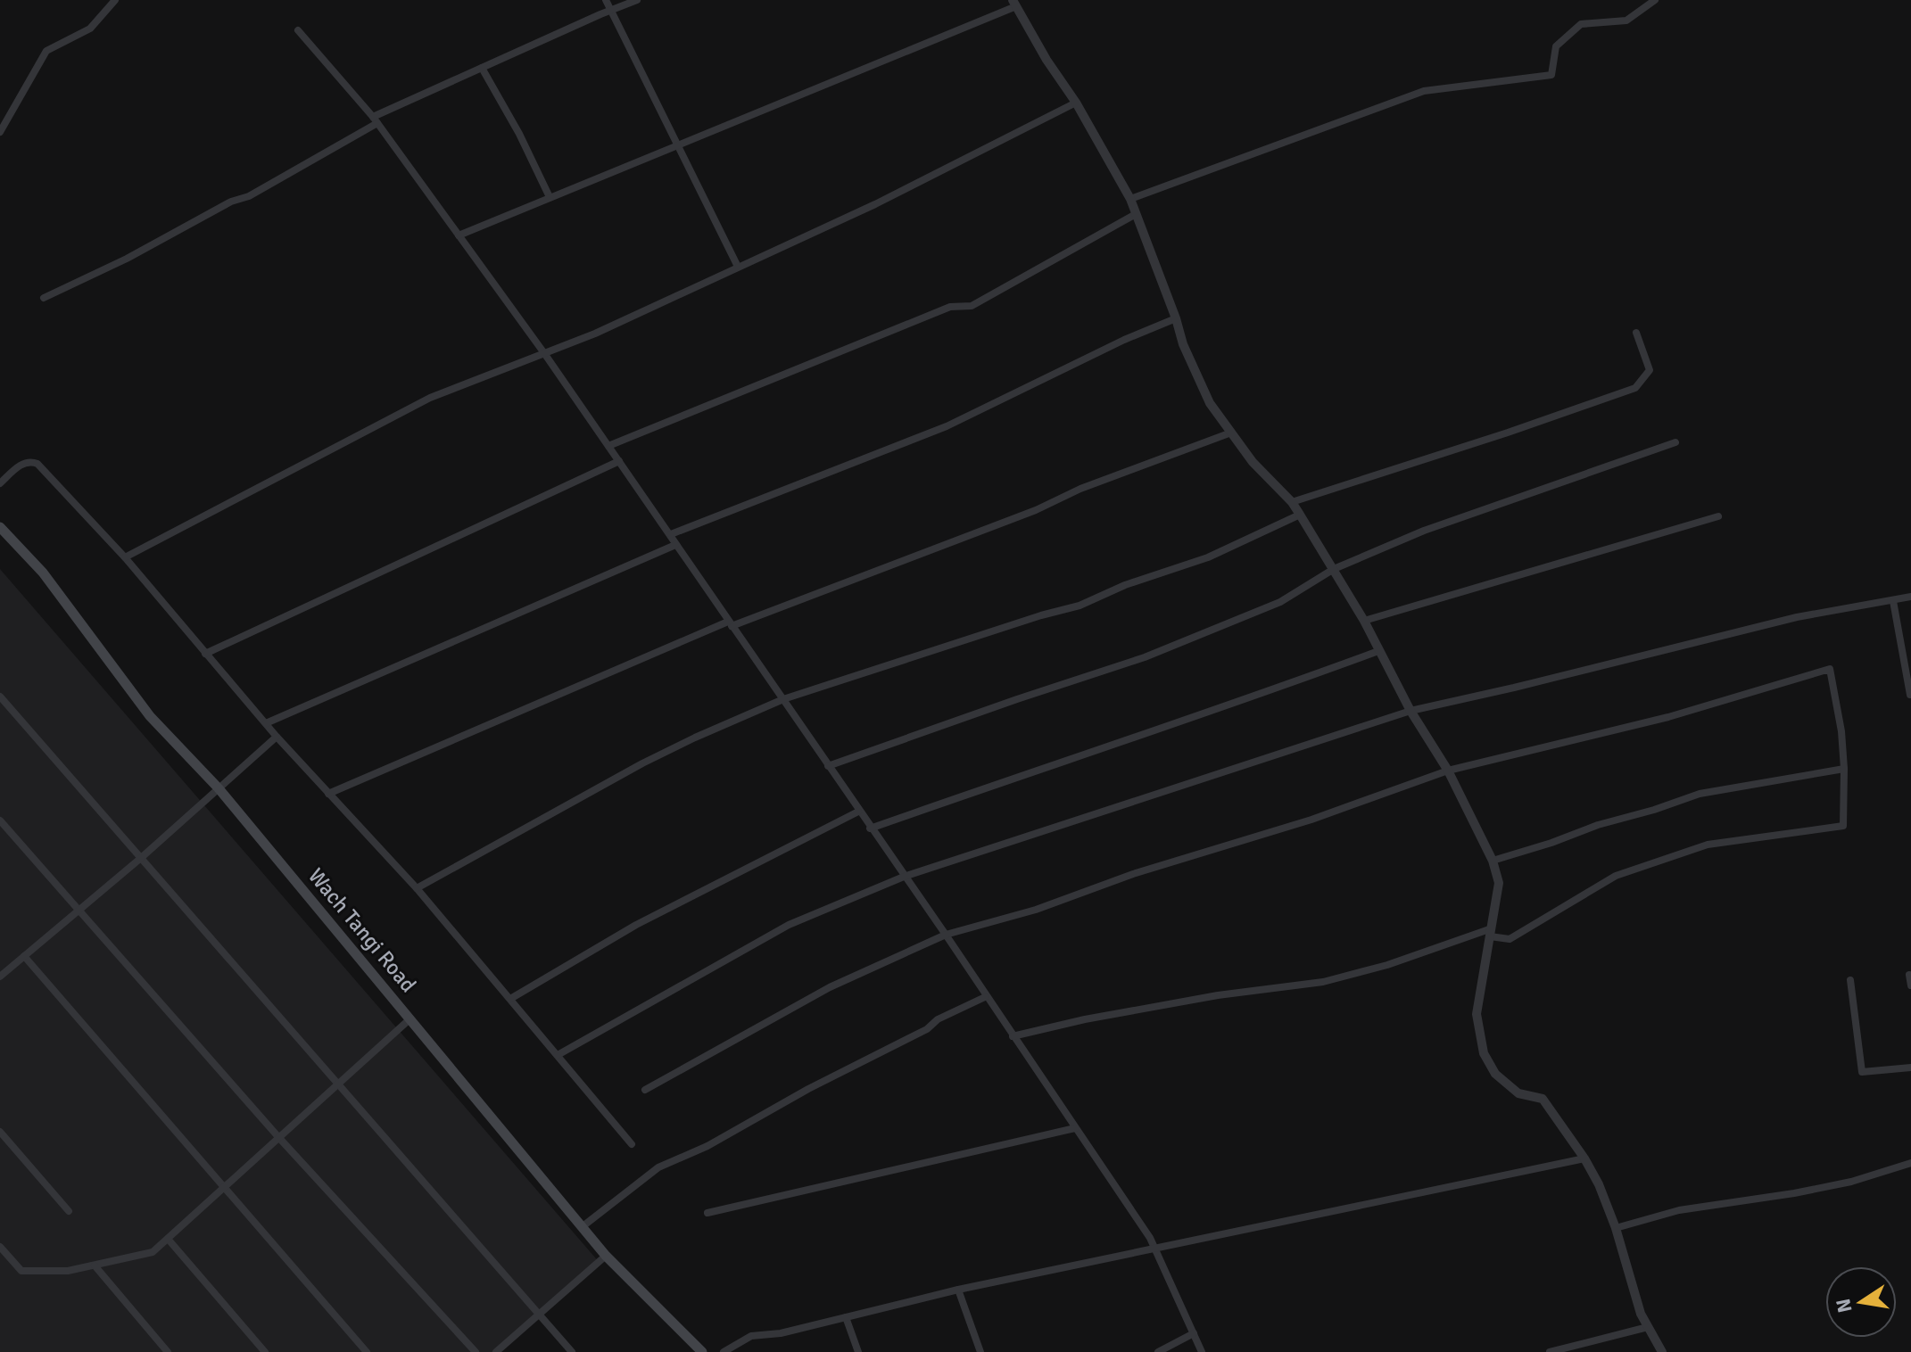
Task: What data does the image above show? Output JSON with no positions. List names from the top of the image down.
{
  "streets": {
    "main road": ["Wach Tangi Road"]
  },
  "north": "left"
}
